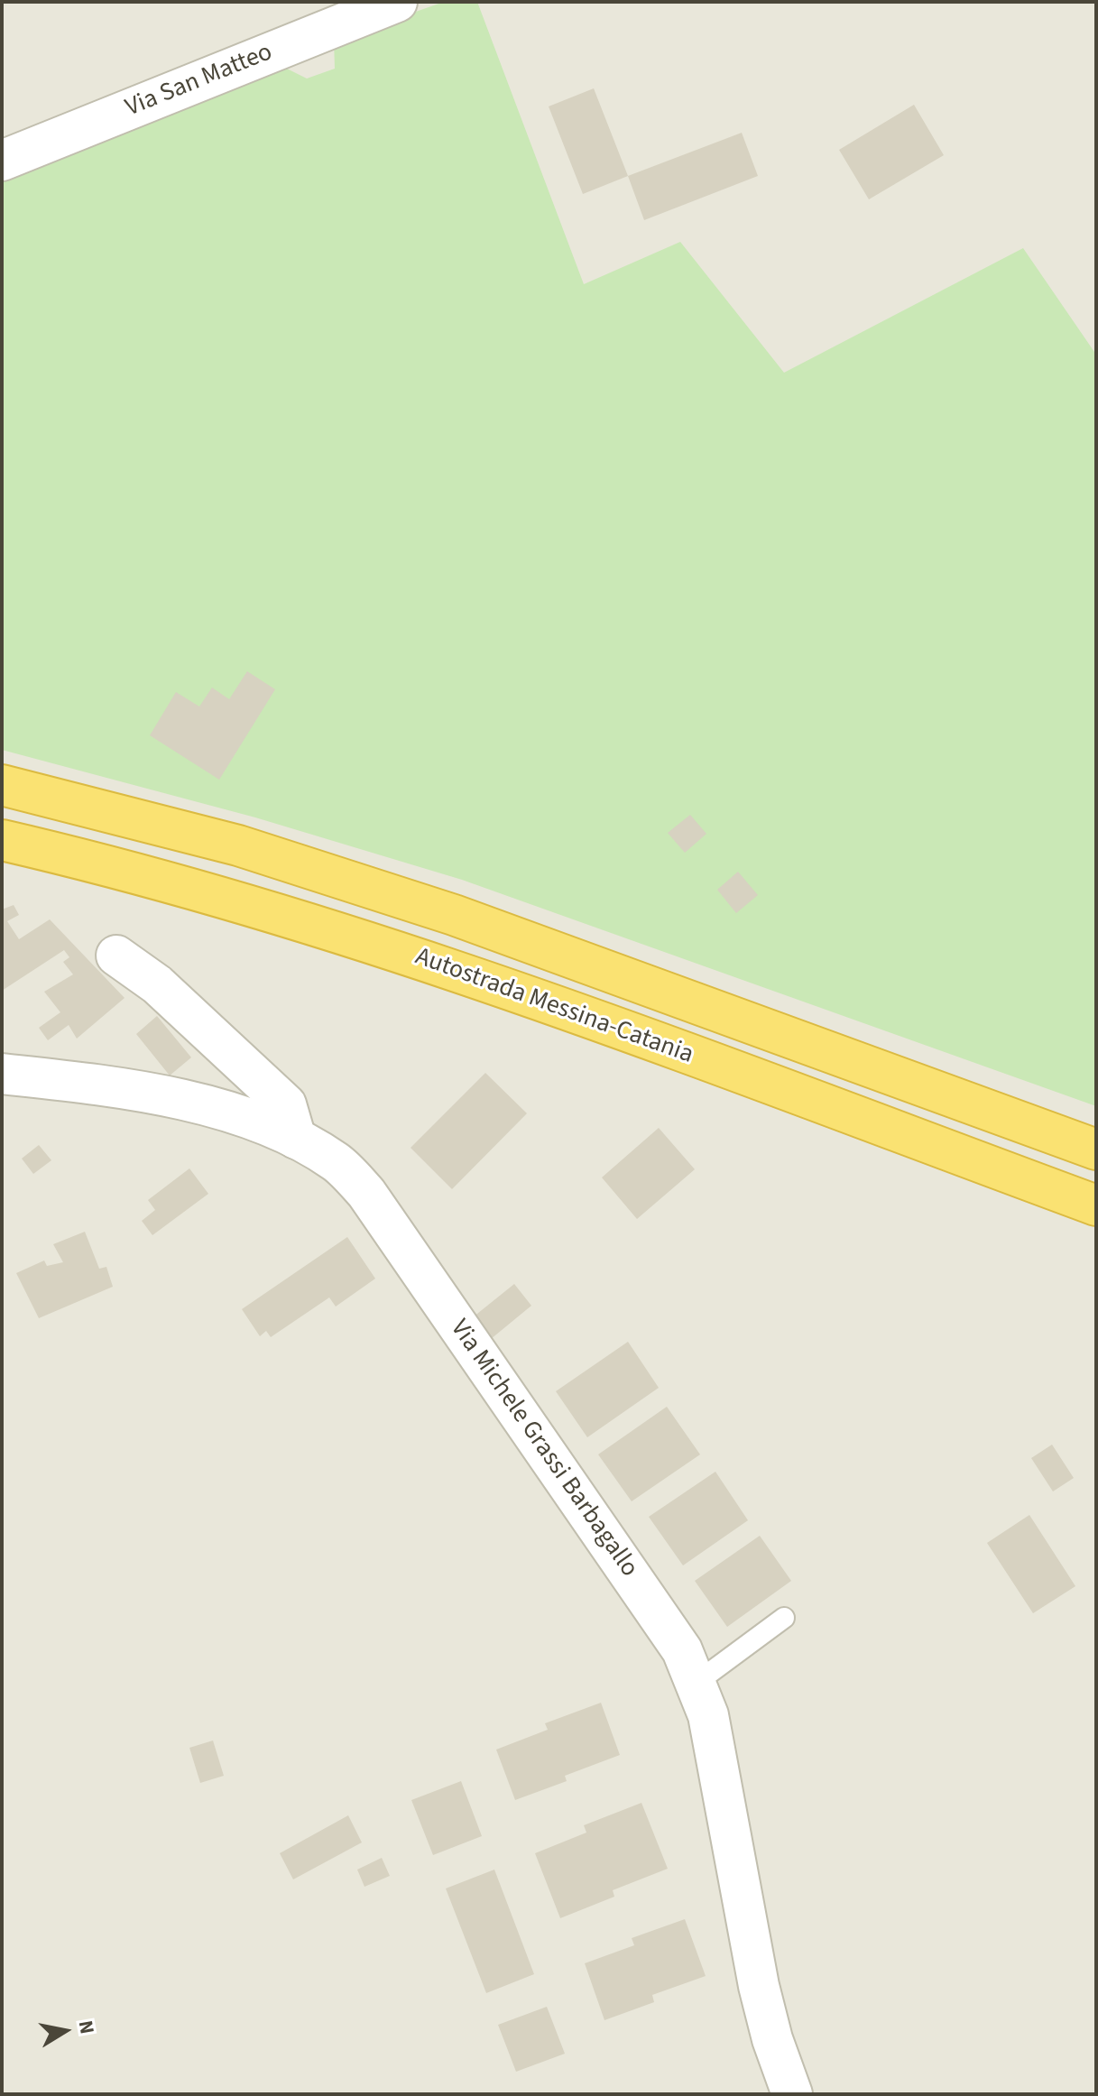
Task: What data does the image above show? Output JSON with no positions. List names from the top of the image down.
{
  "streets": {
    "highway": ["Autostrada Messina-Catania"],
    "street": ["Via San Matteo", "Via Michele Grassi Barbagallo"]
  },
  "north": "right"
}
